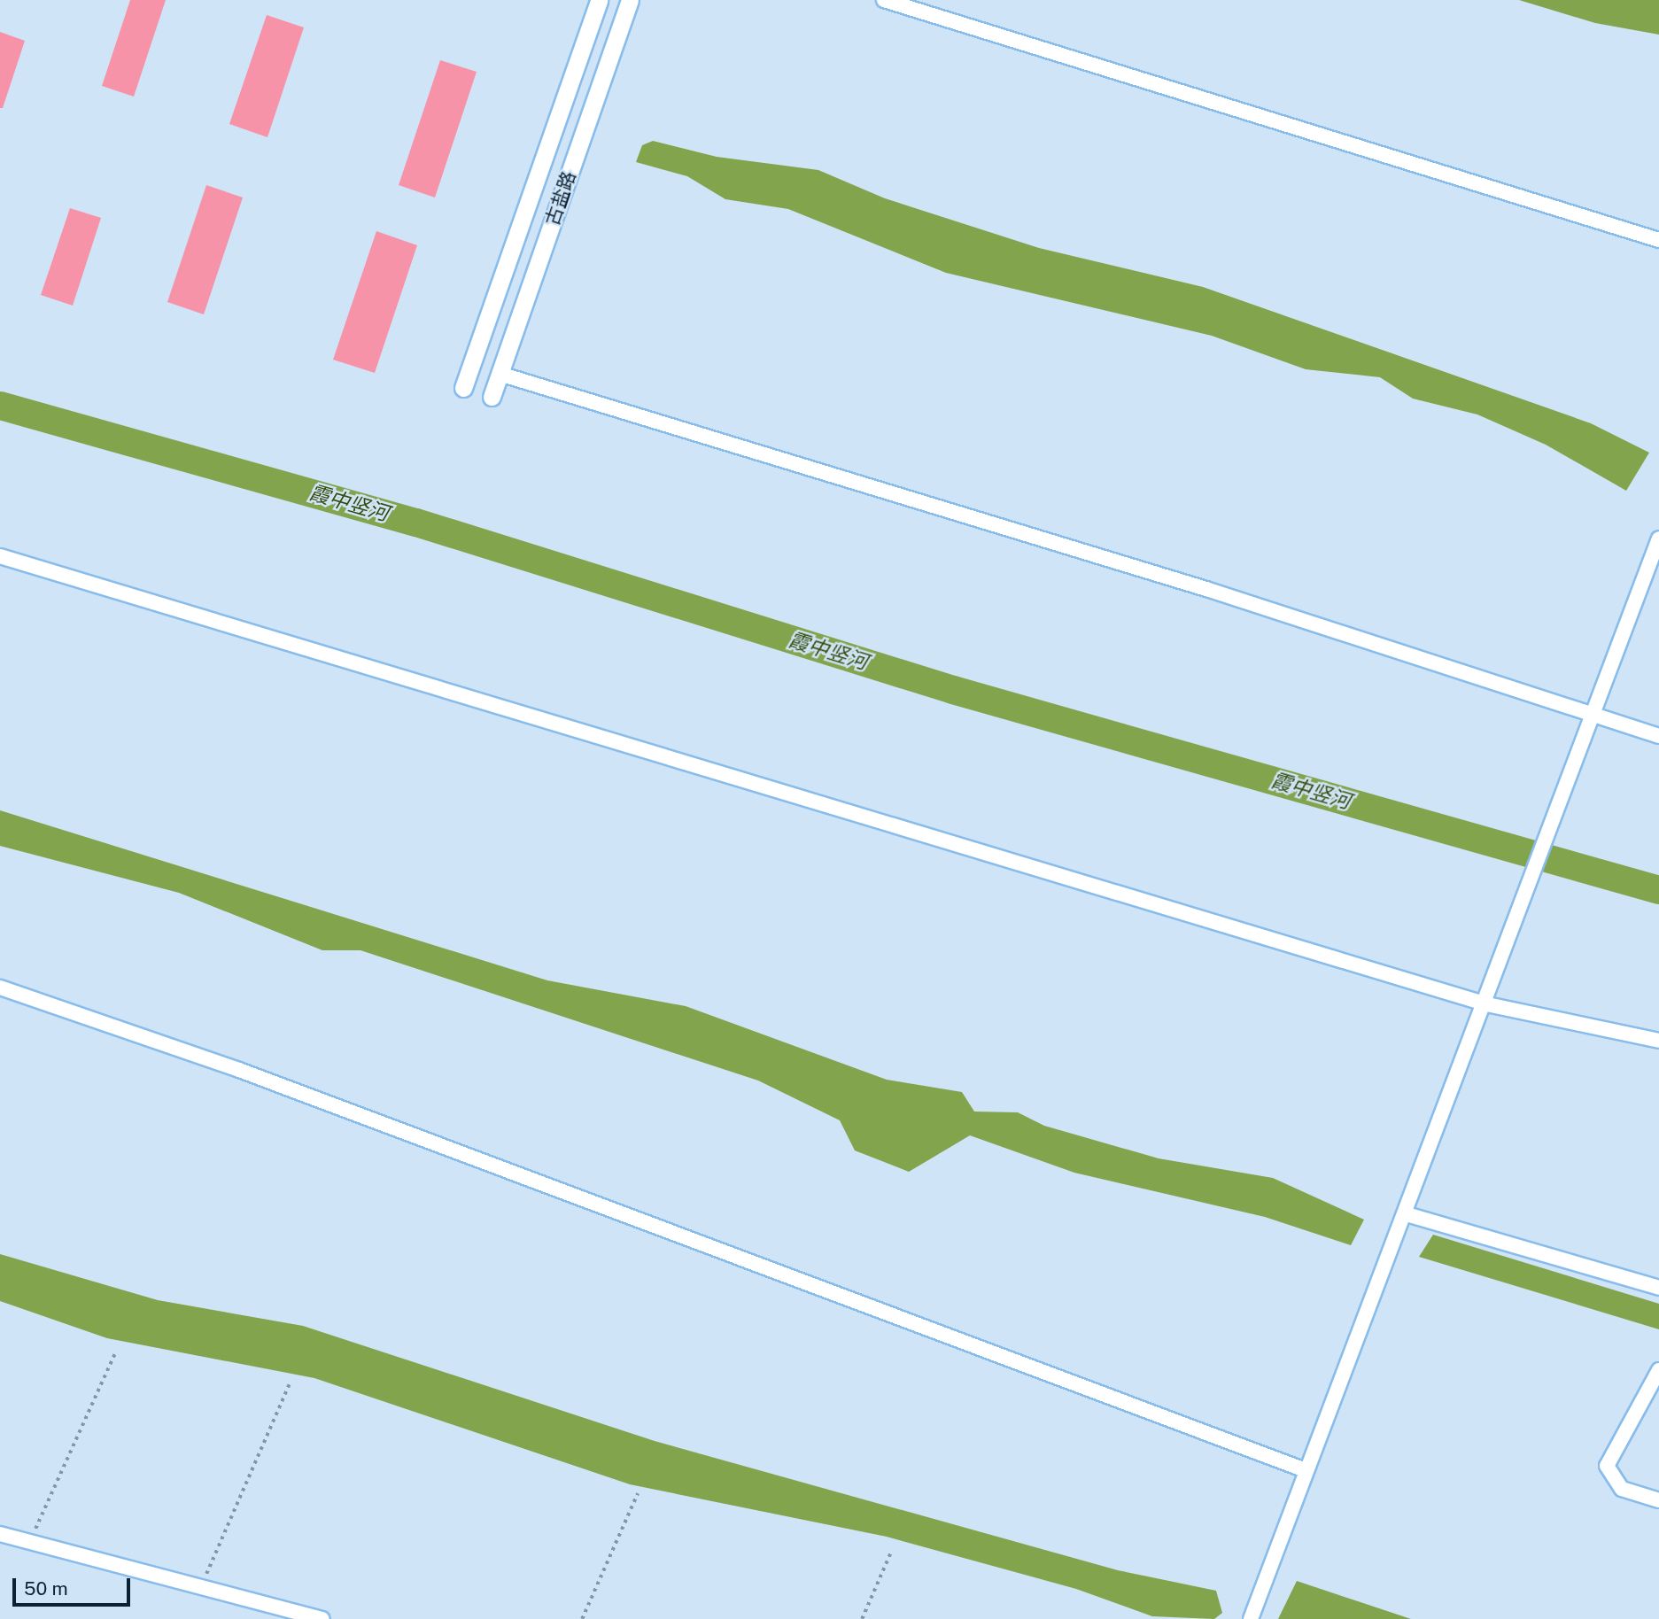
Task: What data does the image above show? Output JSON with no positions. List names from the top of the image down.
{
  "streets": {
    "street": ["古盐路"]
  },
  "water": ["霞中竖河"],
  "scale_bar": "50 m"
}
